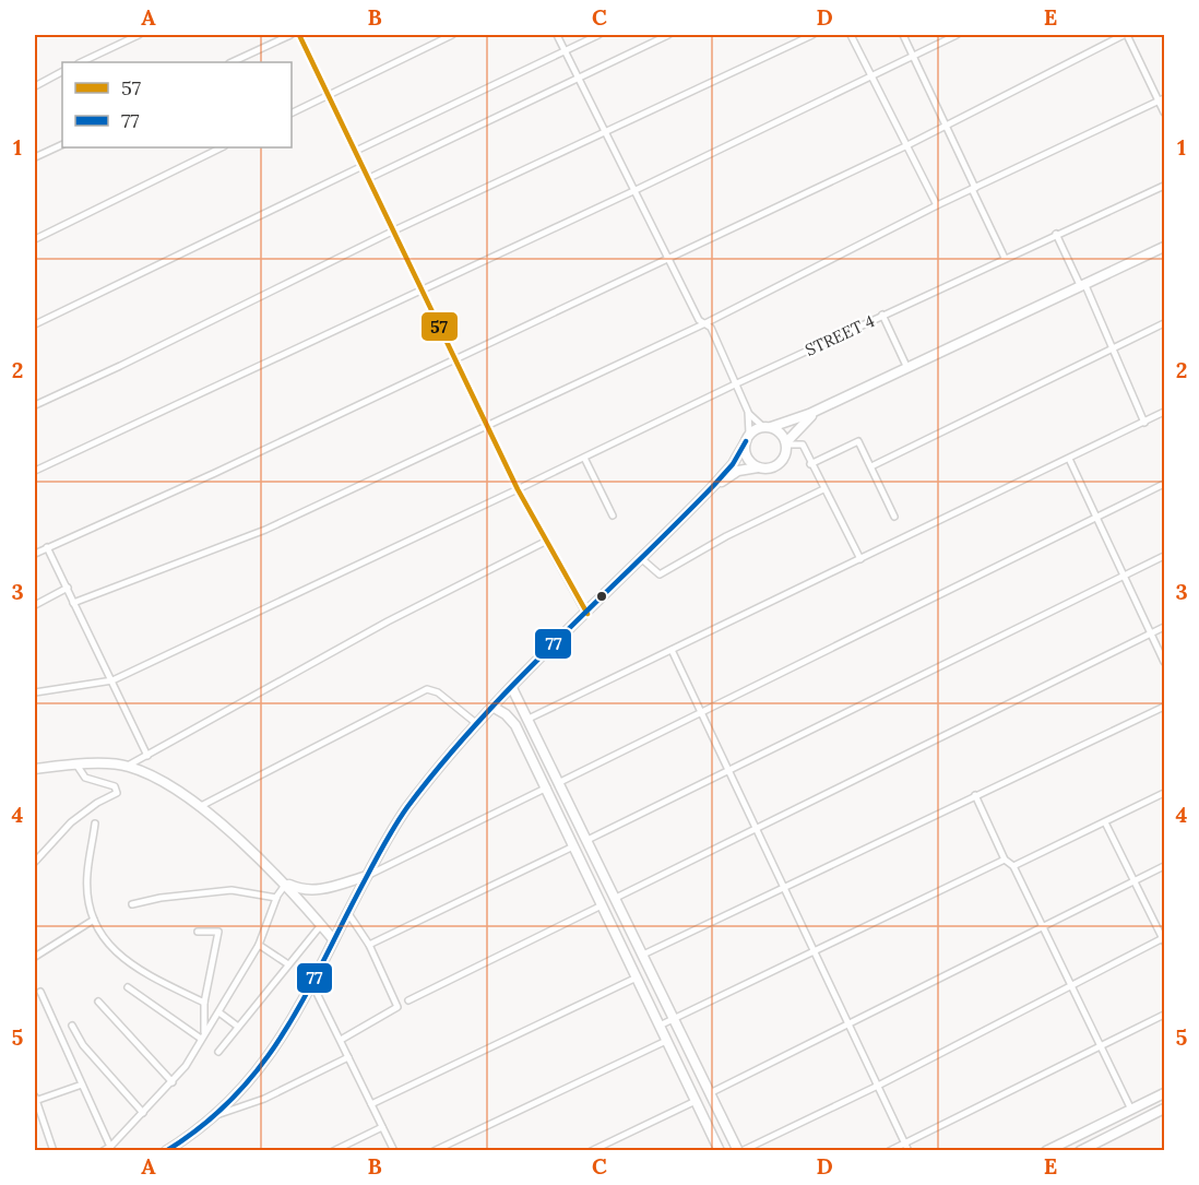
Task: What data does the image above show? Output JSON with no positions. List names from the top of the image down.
{
  "streets": {
    "street": ["STREET 4"]
  },
  "lines": ["transit line 57", "transit line 77"],
  "legend": ["57", "77"],
  "grid": {
    "columns": [
      "A",
      "B",
      "C",
      "D",
      "E"
    ],
    "rows": [
      "1",
      "2",
      "3",
      "4",
      "5"
    ]
  }
}
